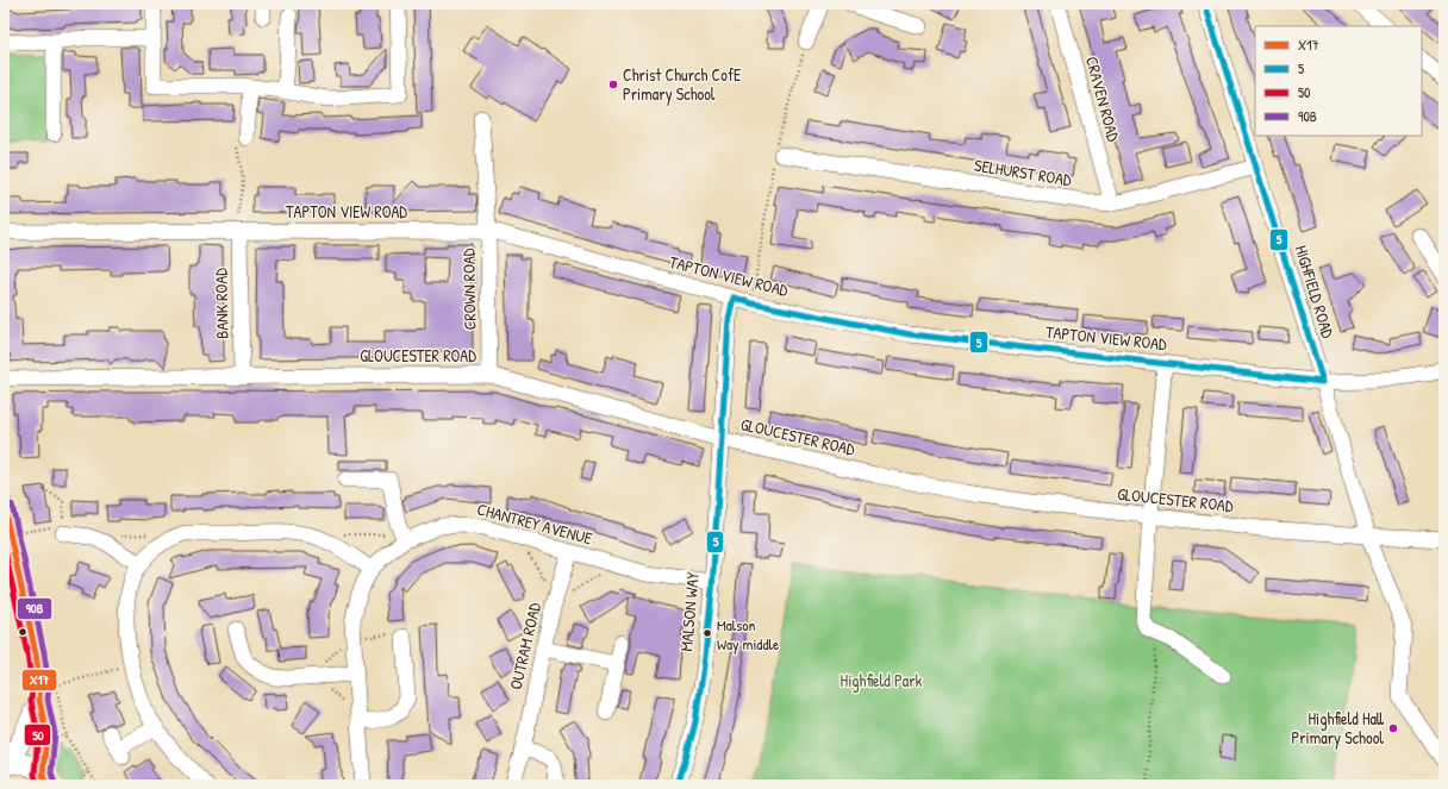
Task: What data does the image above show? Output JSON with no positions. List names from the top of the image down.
{
  "streets": {
    "street": [
      "CRAVEN ROAD",
      "SELHURST ROAD",
      "TAPTON VIEW ROAD",
      "CROWN ROAD",
      "HIGHFIELD ROAD",
      "BANK ROAD",
      "GLOUCESTER ROAD",
      "CHANTREY AVENUE",
      "MALSON WAY",
      "OUTRAM ROAD"
    ]
  },
  "crossings": [
    ["CRAVEN ROAD", "SELHURST ROAD"],
    ["SELHURST ROAD", "HIGHFIELD ROAD"],
    ["TAPTON VIEW ROAD", "CROWN ROAD"],
    ["TAPTON VIEW ROAD", "HIGHFIELD ROAD"],
    ["TAPTON VIEW ROAD", "BANK ROAD"],
    ["TAPTON VIEW ROAD", "MALSON WAY"],
    ["CROWN ROAD", "GLOUCESTER ROAD"],
    ["HIGHFIELD ROAD", "GLOUCESTER ROAD"],
    ["BANK ROAD", "GLOUCESTER ROAD"],
    ["GLOUCESTER ROAD", "MALSON WAY"],
    ["CHANTREY AVENUE", "MALSON WAY"],
    ["CHANTREY AVENUE", "OUTRAM ROAD"]
  ],
  "parks": ["Highfield Park"],
  "places": ["Christ Church CofE Primary School", "Malson Way middle", "Highfield Hall Primary School"],
  "lines": [
    "transit line 5",
    "transit line 90B",
    "transit line X17",
    "transit line 50"
  ],
  "legend": [
    "X17",
    "5",
    "50",
    "90B"
  ]
}
